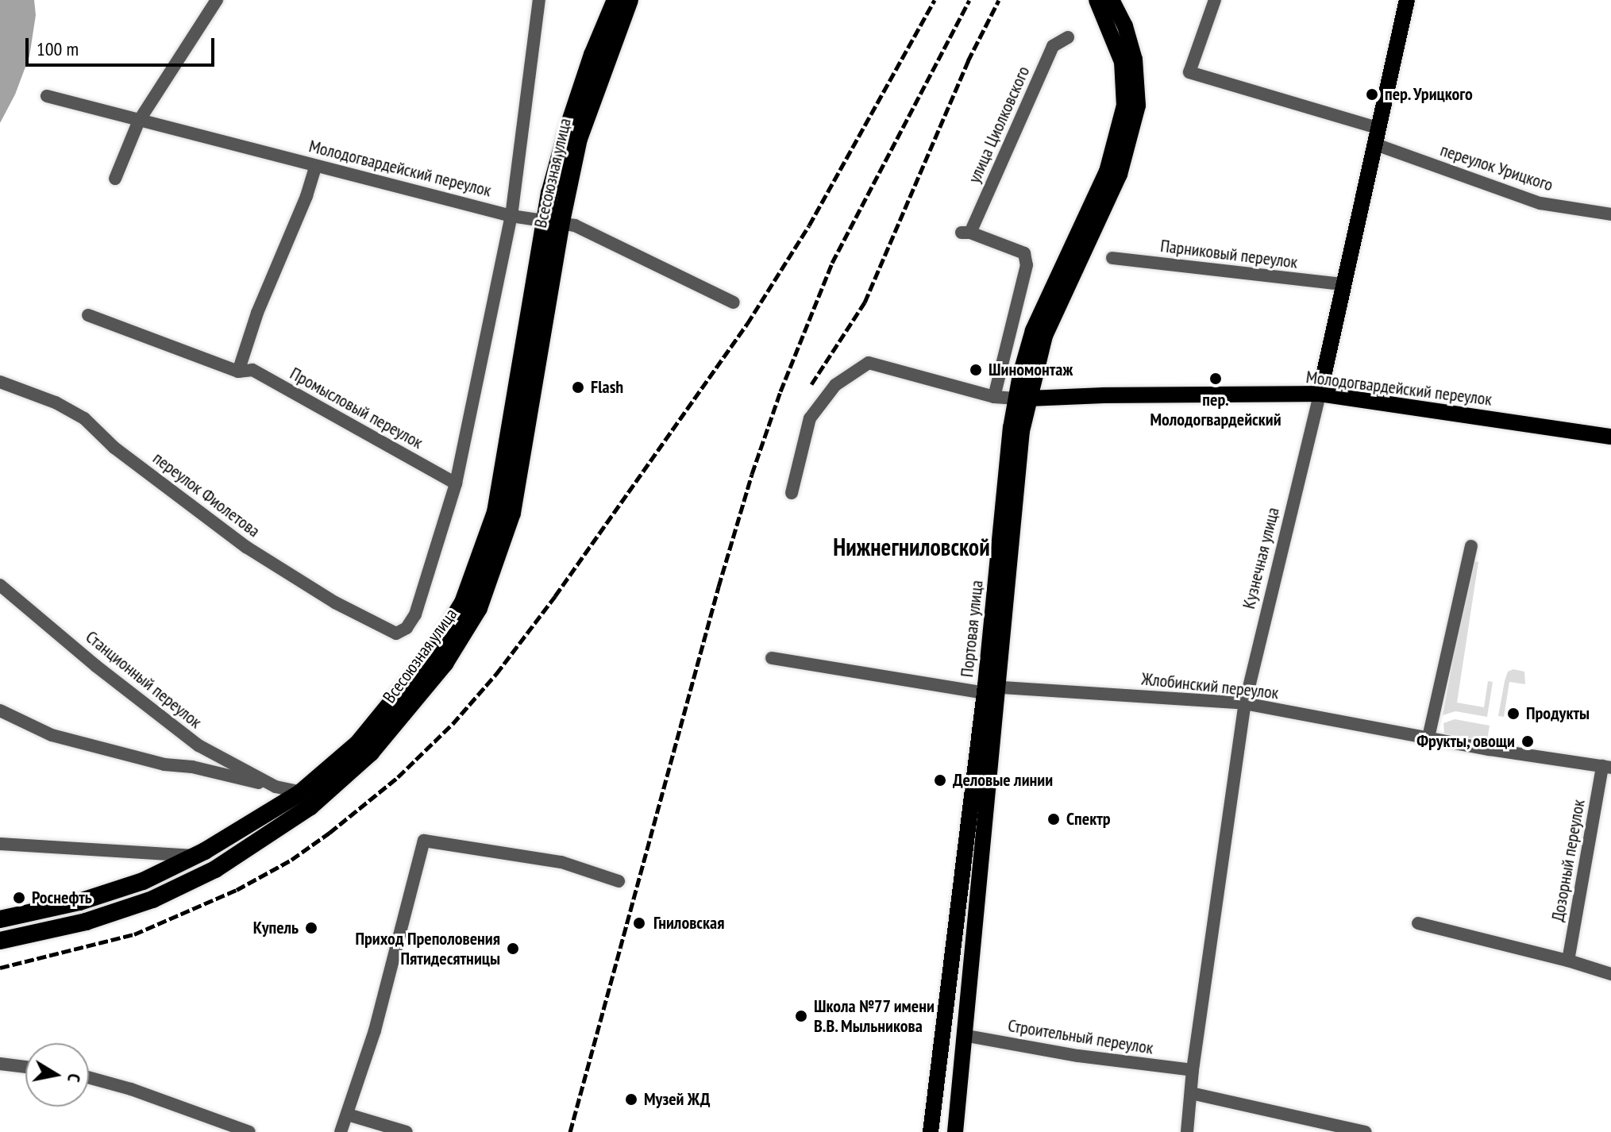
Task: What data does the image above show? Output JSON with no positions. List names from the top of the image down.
{
  "streets": {
    "highway": ["Всесоюзная улица"],
    "main road": ["Молодогвардейский переулок", "Кузнечная улица", "Портовая улица"],
    "street": [
      "улица Циолковского",
      "переулок Урицкого",
      "Парниковый переулок",
      "Промысловый переулок",
      "переулок Фиолетова",
      "Станционный переулок",
      "Жлобинский переулок",
      "Дозорный переулок",
      "Строительный переулок"
    ]
  },
  "crossings": [
    ["улица Циолковского", "Молодогвардейский переулок"],
    ["переулок Урицкого", "Кузнечная улица"],
    ["Молодогвардейский переулок", "Всесоюзная улица"],
    ["Молодогвардейский переулок", "Кузнечная улица"],
    ["Молодогвардейский переулок", "Портовая улица"],
    ["Всесоюзная улица", "Станционный переулок"],
    ["Парниковый переулок", "Кузнечная улица"],
    ["Промысловый переулок", "переулок Фиолетова"],
    ["Кузнечная улица", "Жлобинский переулок"],
    ["Кузнечная улица", "Строительный переулок"],
    ["Портовая улица", "Жлобинский переулок"],
    ["Портовая улица", "Строительный переулок"],
    ["Жлобинский переулок", "Дозорный переулок"]
  ],
  "districts": ["Нижнегниловской"],
  "places": [
    "пер. Урицкого",
    "Шиномонтаж",
    "пер. Молодогвардейский",
    "Flash",
    "Продукты",
    "Фрукты, овощи",
    "Деловые линии",
    "Спектр",
    "Роснефть",
    "Гниловская",
    "Купель",
    "Приход Преполовения Пятидесятницы",
    "Школа №77 имени В.В. Мыльникова",
    "Музей ЖД"
  ],
  "scale_bar": "100 m",
  "north": "right"
}
